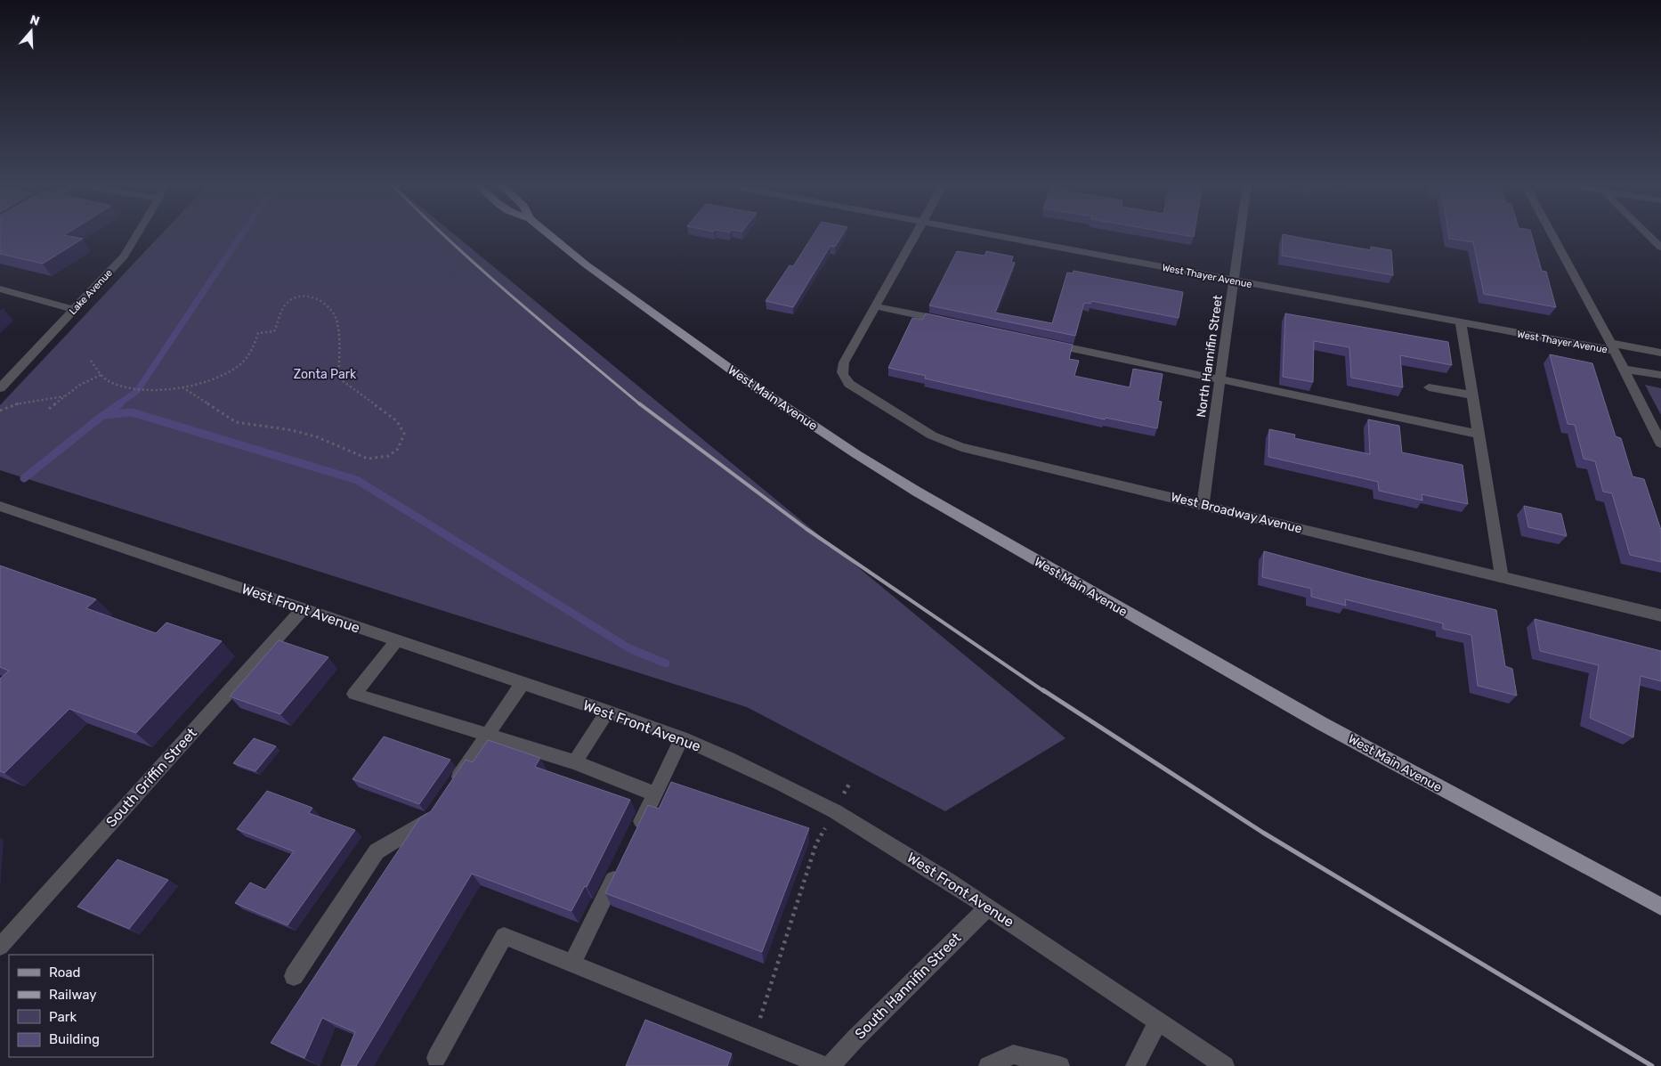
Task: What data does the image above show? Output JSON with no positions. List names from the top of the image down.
{
  "streets": {
    "main road": ["West Main Avenue"],
    "street": [
      "West Thayer Avenue",
      "Lake Avenue",
      "North Hannifin Street",
      "West Broadway Avenue",
      "West Front Avenue",
      "South Griffin Street",
      "South Hannifin Street"
    ]
  },
  "crossings": [
    ["West Thayer Avenue", "North Hannifin Street"],
    ["North Hannifin Street", "West Broadway Avenue"],
    ["West Front Avenue", "South Griffin Street"],
    ["West Front Avenue", "South Hannifin Street"]
  ],
  "parks": ["Zonta Park"],
  "legend": [
    "Road",
    "Railway",
    "Park",
    "Building"
  ],
  "north": "top"
}
